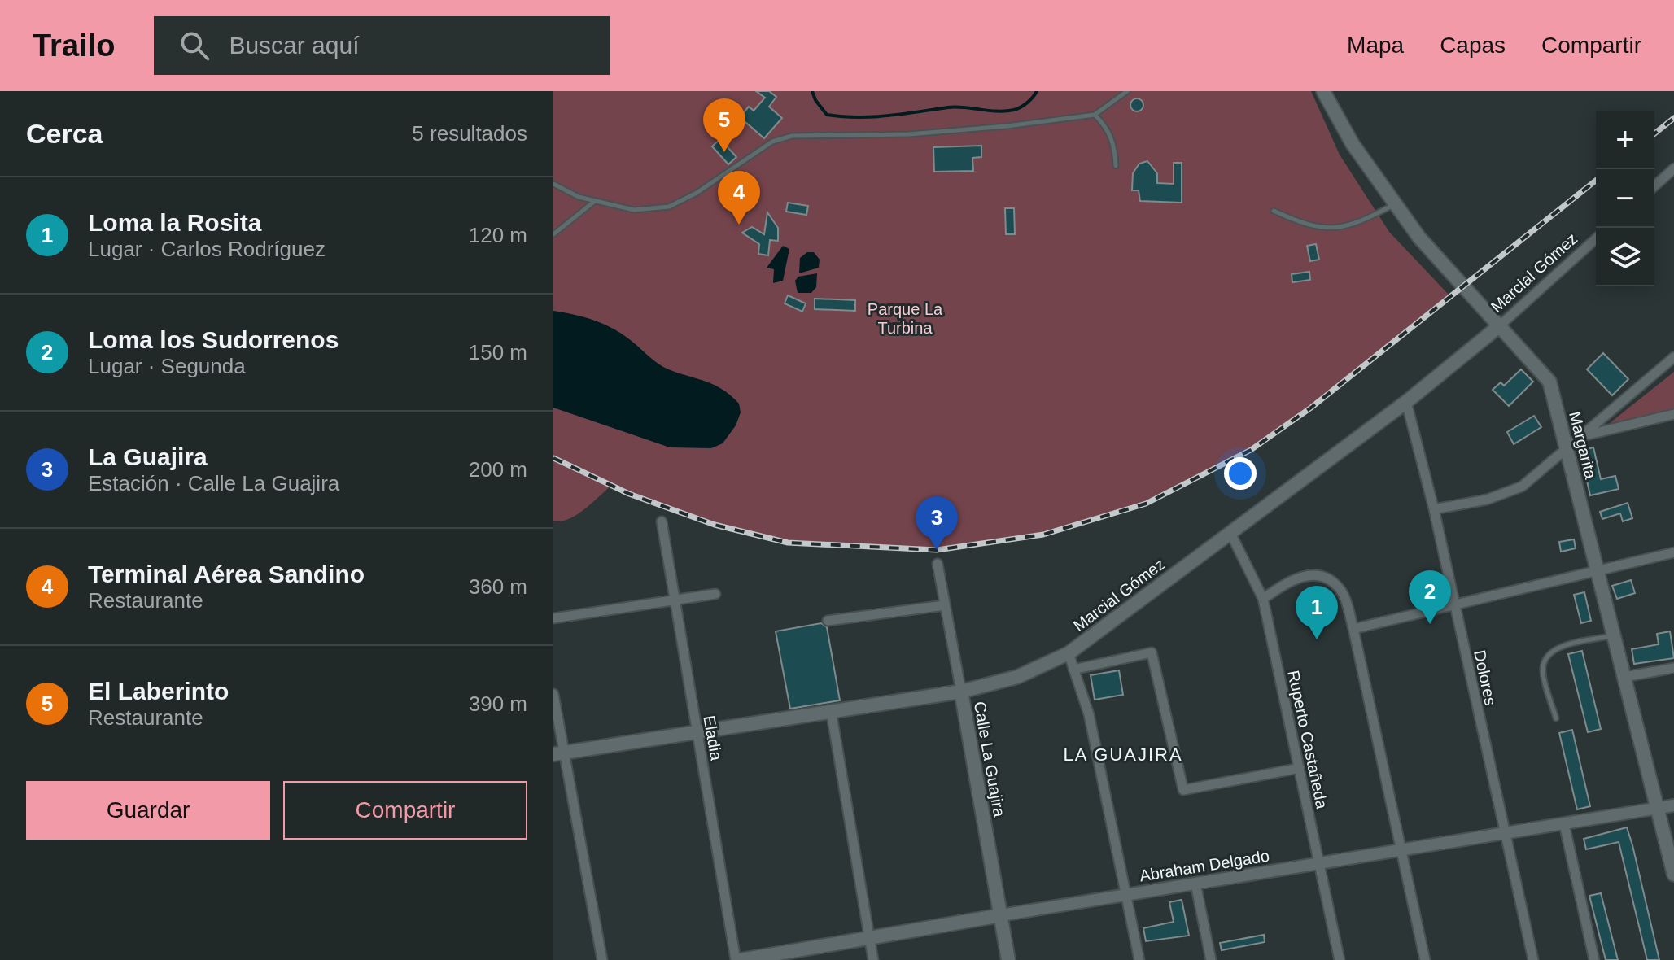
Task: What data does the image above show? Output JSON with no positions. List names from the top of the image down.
{
  "streets": {
    "main road": [
      "Marcial Gómez",
      "Margarita",
      "Calle La Guajira",
      "Abraham Delgado"
    ],
    "street": ["Dolores", "Eladia", "Ruperto Castañeda"]
  },
  "crossings": [
    ["Marcial Gómez", "Margarita"],
    ["Marcial Gómez", "Dolores"],
    ["Marcial Gómez", "Eladia"],
    ["Marcial Gómez", "Ruperto Castañeda"],
    ["Marcial Gómez", "Calle La Guajira"],
    ["Margarita", "Abraham Delgado"],
    ["Dolores", "Abraham Delgado"],
    ["Eladia", "Abraham Delgado"],
    ["Ruperto Castañeda", "Abraham Delgado"],
    ["Calle La Guajira", "Abraham Delgado"]
  ],
  "districts": ["LA GUAJIRA"],
  "parks": ["Parque La Turbina"],
  "page": {
    "header": "Trailo",
    "search": "Buscar aquí",
    "nav": ["Mapa", "Capas", "Compartir"],
    "heading": ["Cerca", "5 resultados"],
    "pins": [
      "5",
      "4",
      "3",
      "2",
      "1"
    ],
    "map_buttons": ["+", "−"],
    "list": [
      {
        "mark": "1",
        "name": "Loma la Rosita",
        "note": "Lugar · Carlos Rodríguez",
        "value": "120 m"
      },
      {
        "mark": "2",
        "name": "Loma los Sudorrenos",
        "note": "Lugar · Segunda",
        "value": "150 m"
      },
      {
        "mark": "3",
        "name": "La Guajira",
        "note": "Estación · Calle La Guajira",
        "value": "200 m"
      },
      {
        "mark": "4",
        "name": "Terminal Aérea Sandino",
        "note": "Restaurante",
        "value": "360 m"
      },
      {
        "mark": "5",
        "name": "El Laberinto",
        "note": "Restaurante",
        "value": "390 m"
      }
    ],
    "buttons": ["Guardar", "Compartir"]
  }
}
